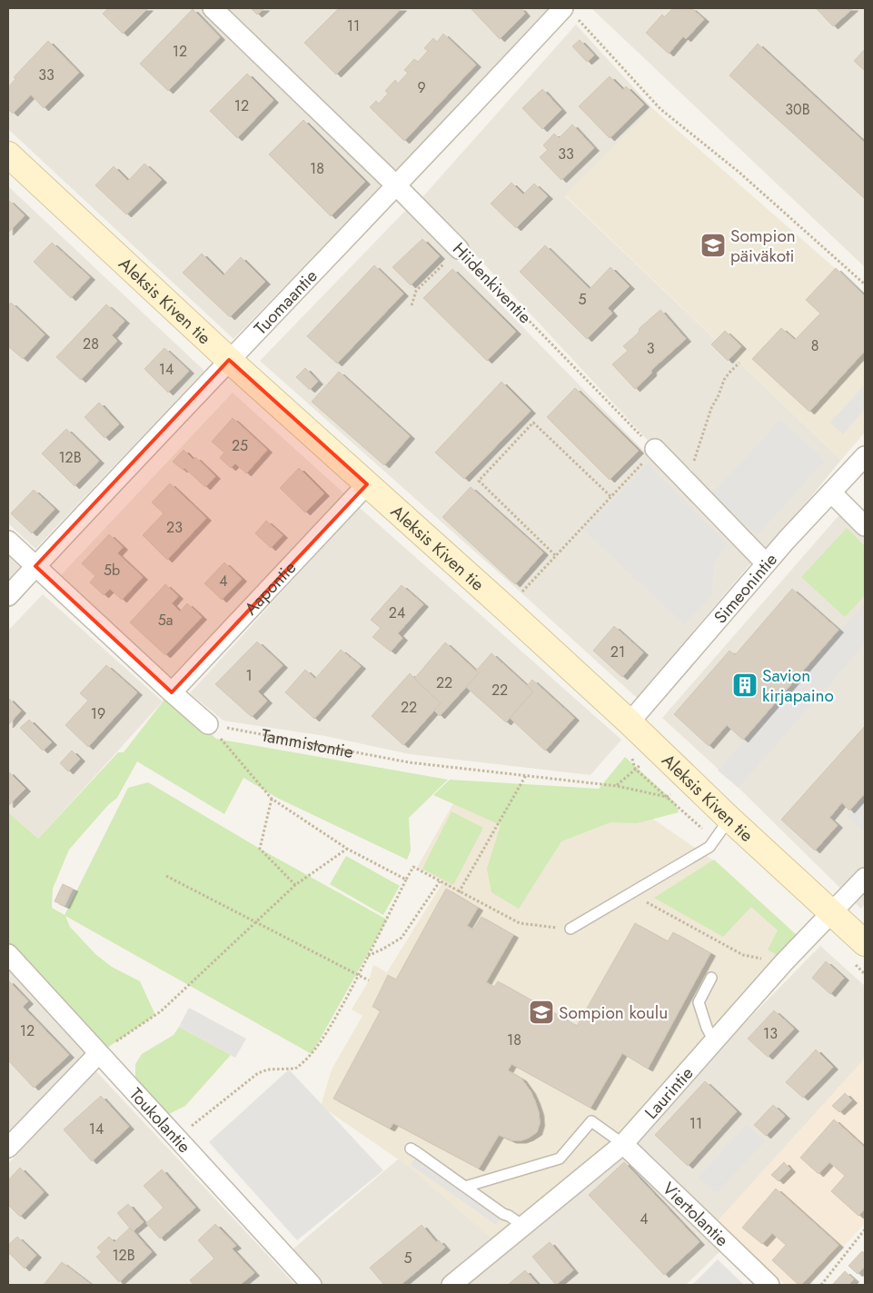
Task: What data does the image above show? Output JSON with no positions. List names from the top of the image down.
{
  "streets": {
    "street": [
      "Hiidenkiventie",
      "Aleksis Kiven tie",
      "Tuomaantie",
      "Simeonintie",
      "Aapontie",
      "Laurintie",
      "Toukolantie",
      "Viertolantie"
    ],
    "path": ["Tammistontie"]
  },
  "crossings": [
    ["Hiidenkiventie", "Tuomaantie"],
    ["Aleksis Kiven tie", "Tuomaantie"],
    ["Aleksis Kiven tie", "Simeonintie"],
    ["Aleksis Kiven tie", "Aapontie"],
    ["Aleksis Kiven tie", "Laurintie"],
    ["Laurintie", "Viertolantie"]
  ],
  "places": {
    "school or university": ["Sompion päiväkoti", "Sompion koulu"],
    "building": ["Savion kirjapaino"]
  },
  "house_numbers": [
    "11",
    "12",
    "33",
    "9",
    "12",
    "30B",
    "33",
    "18",
    "5",
    "28",
    "8",
    "3",
    "14",
    "25",
    "12B",
    "23",
    "5b",
    "4",
    "24",
    "5a",
    "21",
    "1",
    "22",
    "22",
    "22",
    "19",
    "12",
    "13",
    "18",
    "11",
    "14",
    "4",
    "12B",
    "5"
  ]
}
